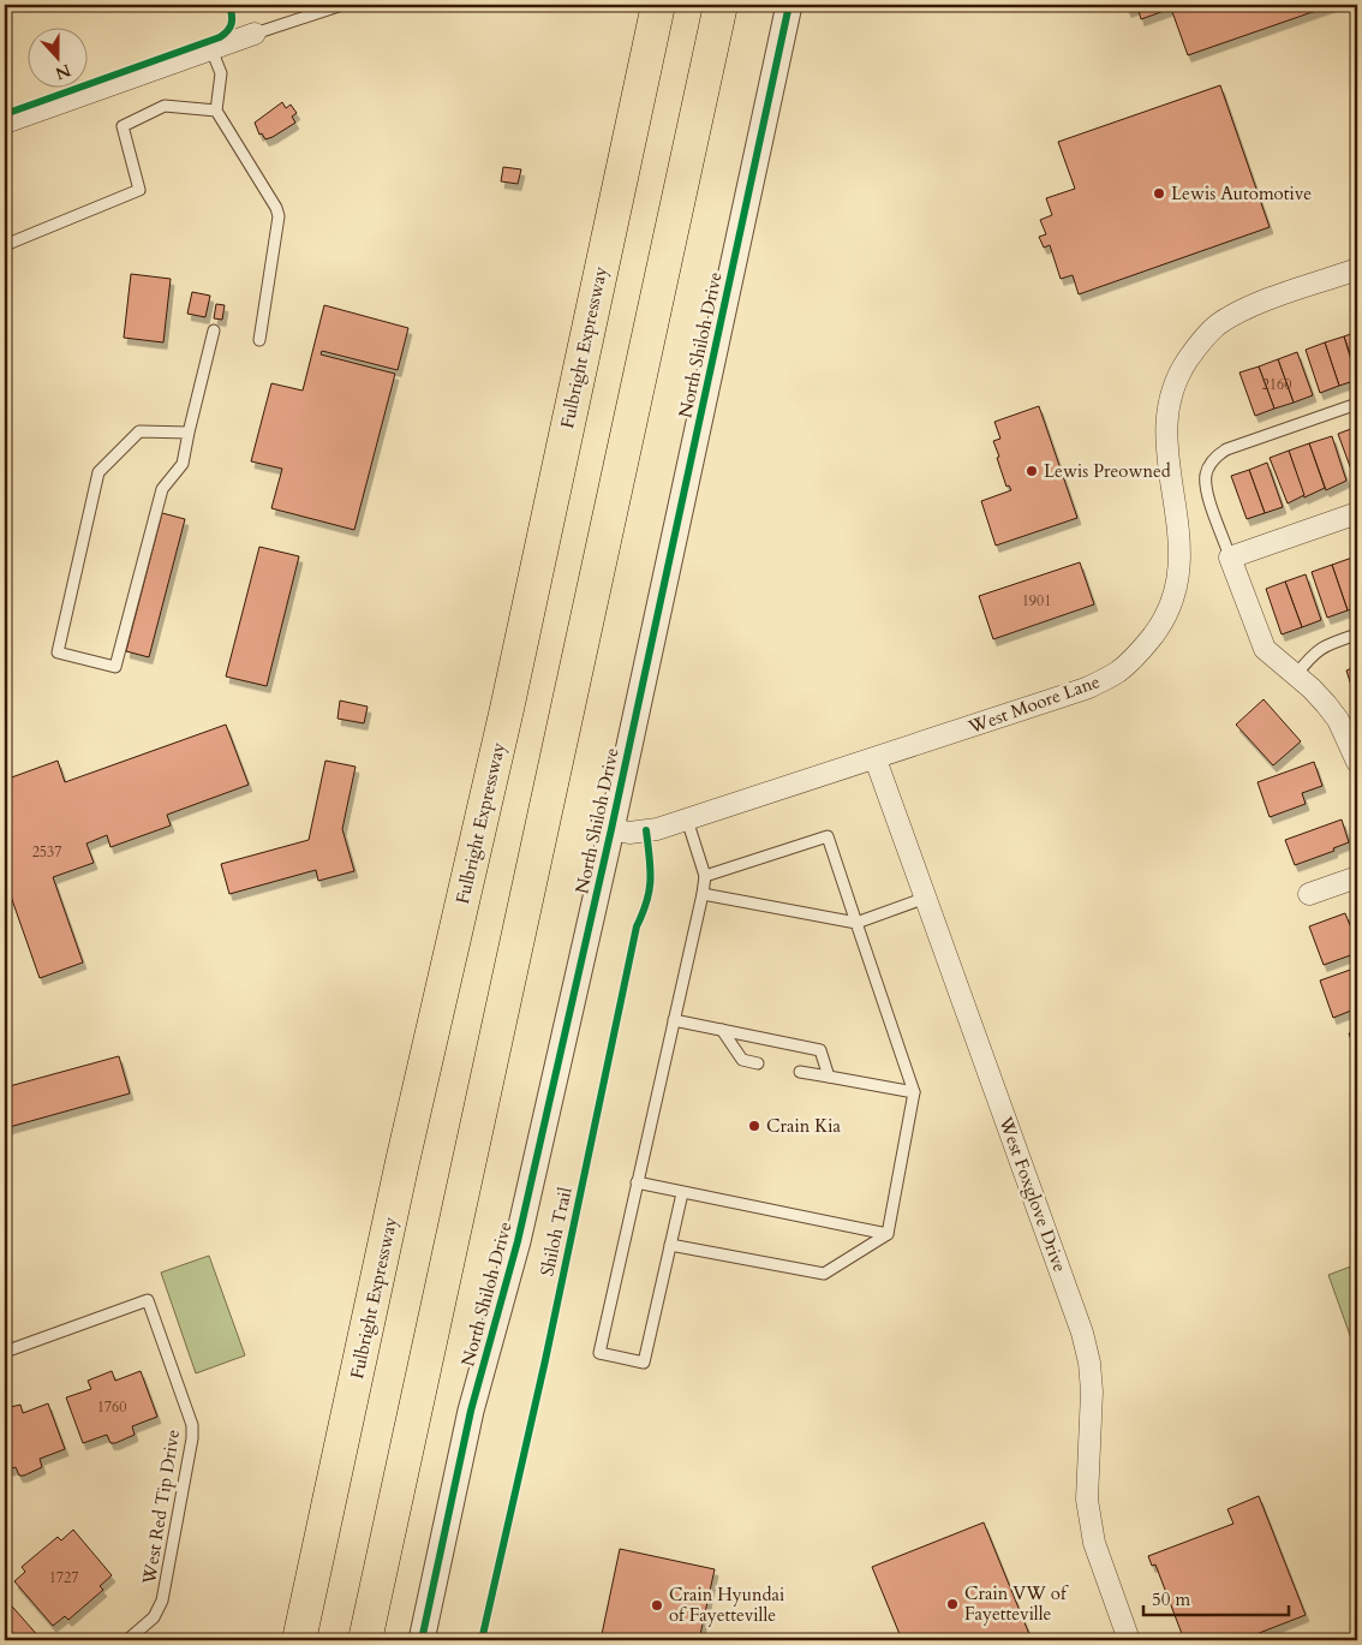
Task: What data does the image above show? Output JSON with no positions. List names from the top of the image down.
{
  "streets": {
    "highway": ["Fulbright Expressway"],
    "street": ["North Shiloh Drive", "West Moore Lane", "West Foxglove Drive"],
    "lane": ["West Red Tip Drive"],
    "cycle path": ["Shiloh Trail"]
  },
  "crossings": [
    ["North Shiloh Drive", "West Moore Lane"],
    ["West Moore Lane", "West Foxglove Drive"]
  ],
  "places": [
    "Lewis Automotive",
    "Lewis Preowned",
    "Crain Kia",
    "Crain VW of Fayetteville",
    "Crain Hyundai of Fayetteville"
  ],
  "house_numbers": [
    "2160",
    "1901",
    "2537",
    "1760",
    "1727"
  ],
  "scale_bar": "50 m",
  "north": "bottom"
}
